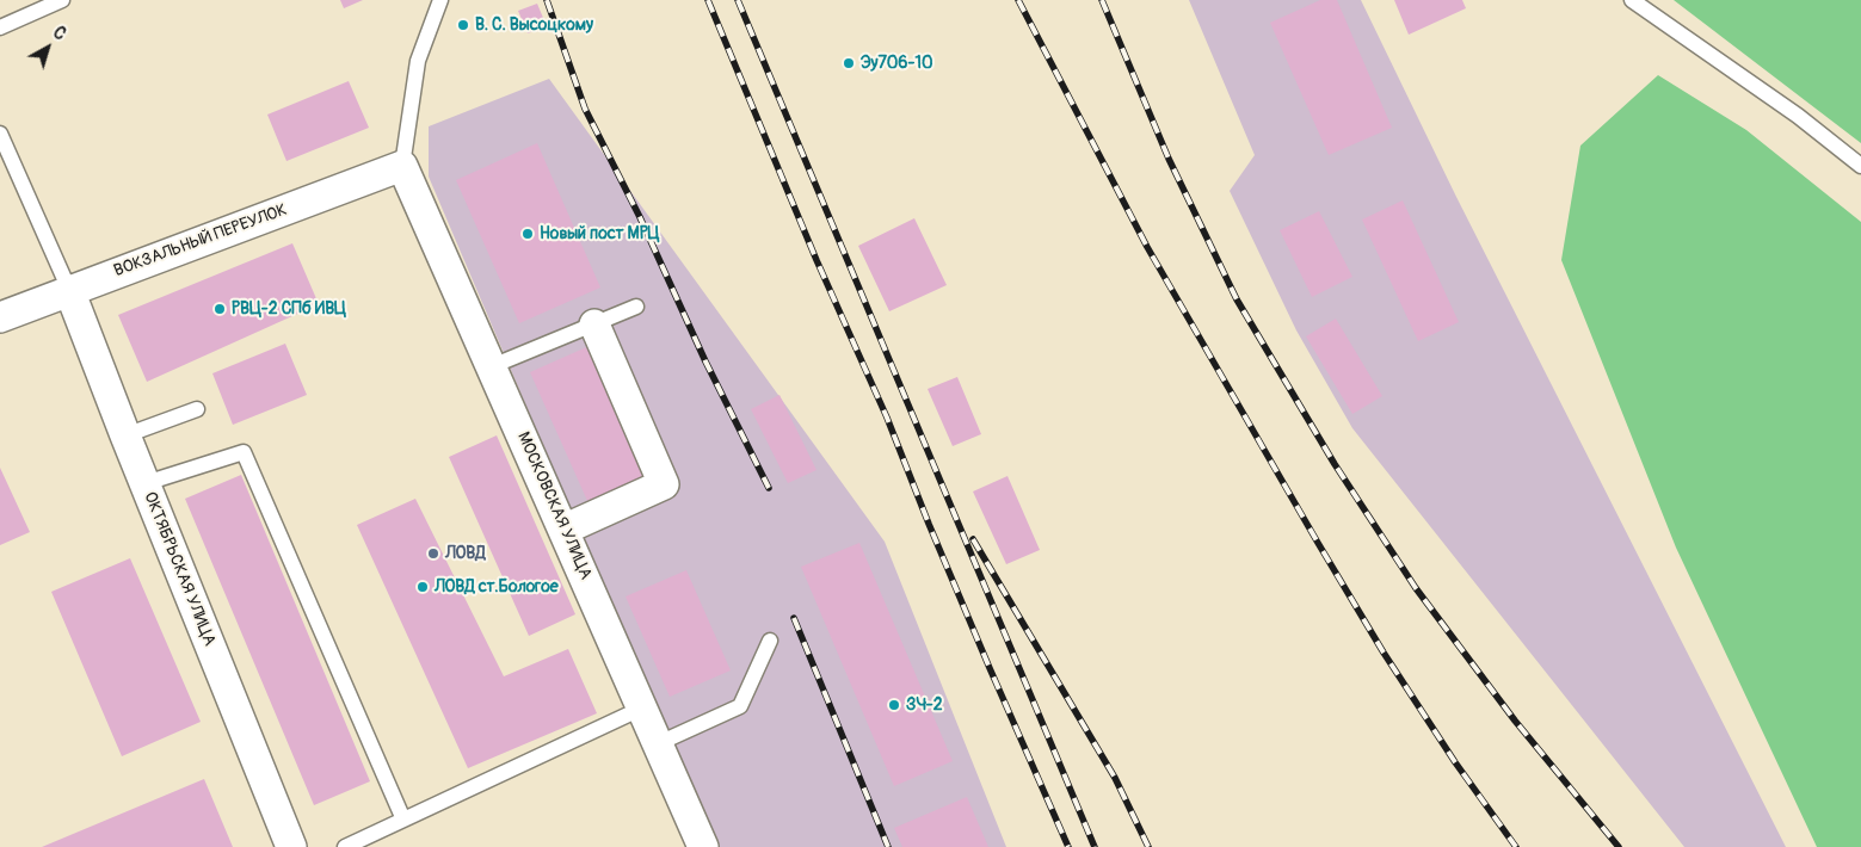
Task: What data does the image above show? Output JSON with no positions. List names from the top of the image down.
{
  "streets": {
    "street": ["ВОКЗАЛЬНЫЙ ПЕРЕУЛОК", "МОСКОВСКАЯ УЛИЦА", "ОКТЯБРЬСКАЯ УЛИЦА"]
  },
  "crossings": [
    ["ВОКЗАЛЬНЫЙ ПЕРЕУЛОК", "МОСКОВСКАЯ УЛИЦА"],
    ["ВОКЗАЛЬНЫЙ ПЕРЕУЛОК", "ОКТЯБРЬСКАЯ УЛИЦА"]
  ],
  "places": [
    "В. С. Высоцкому",
    "Эу706-10",
    "Новый пост МРЦ",
    "РВЦ-2 СПб ИВЦ",
    "ЛОВД",
    "ЛОВД ст.Бологое",
    "ЗЧ-2"
  ],
  "north": "top right"
}
